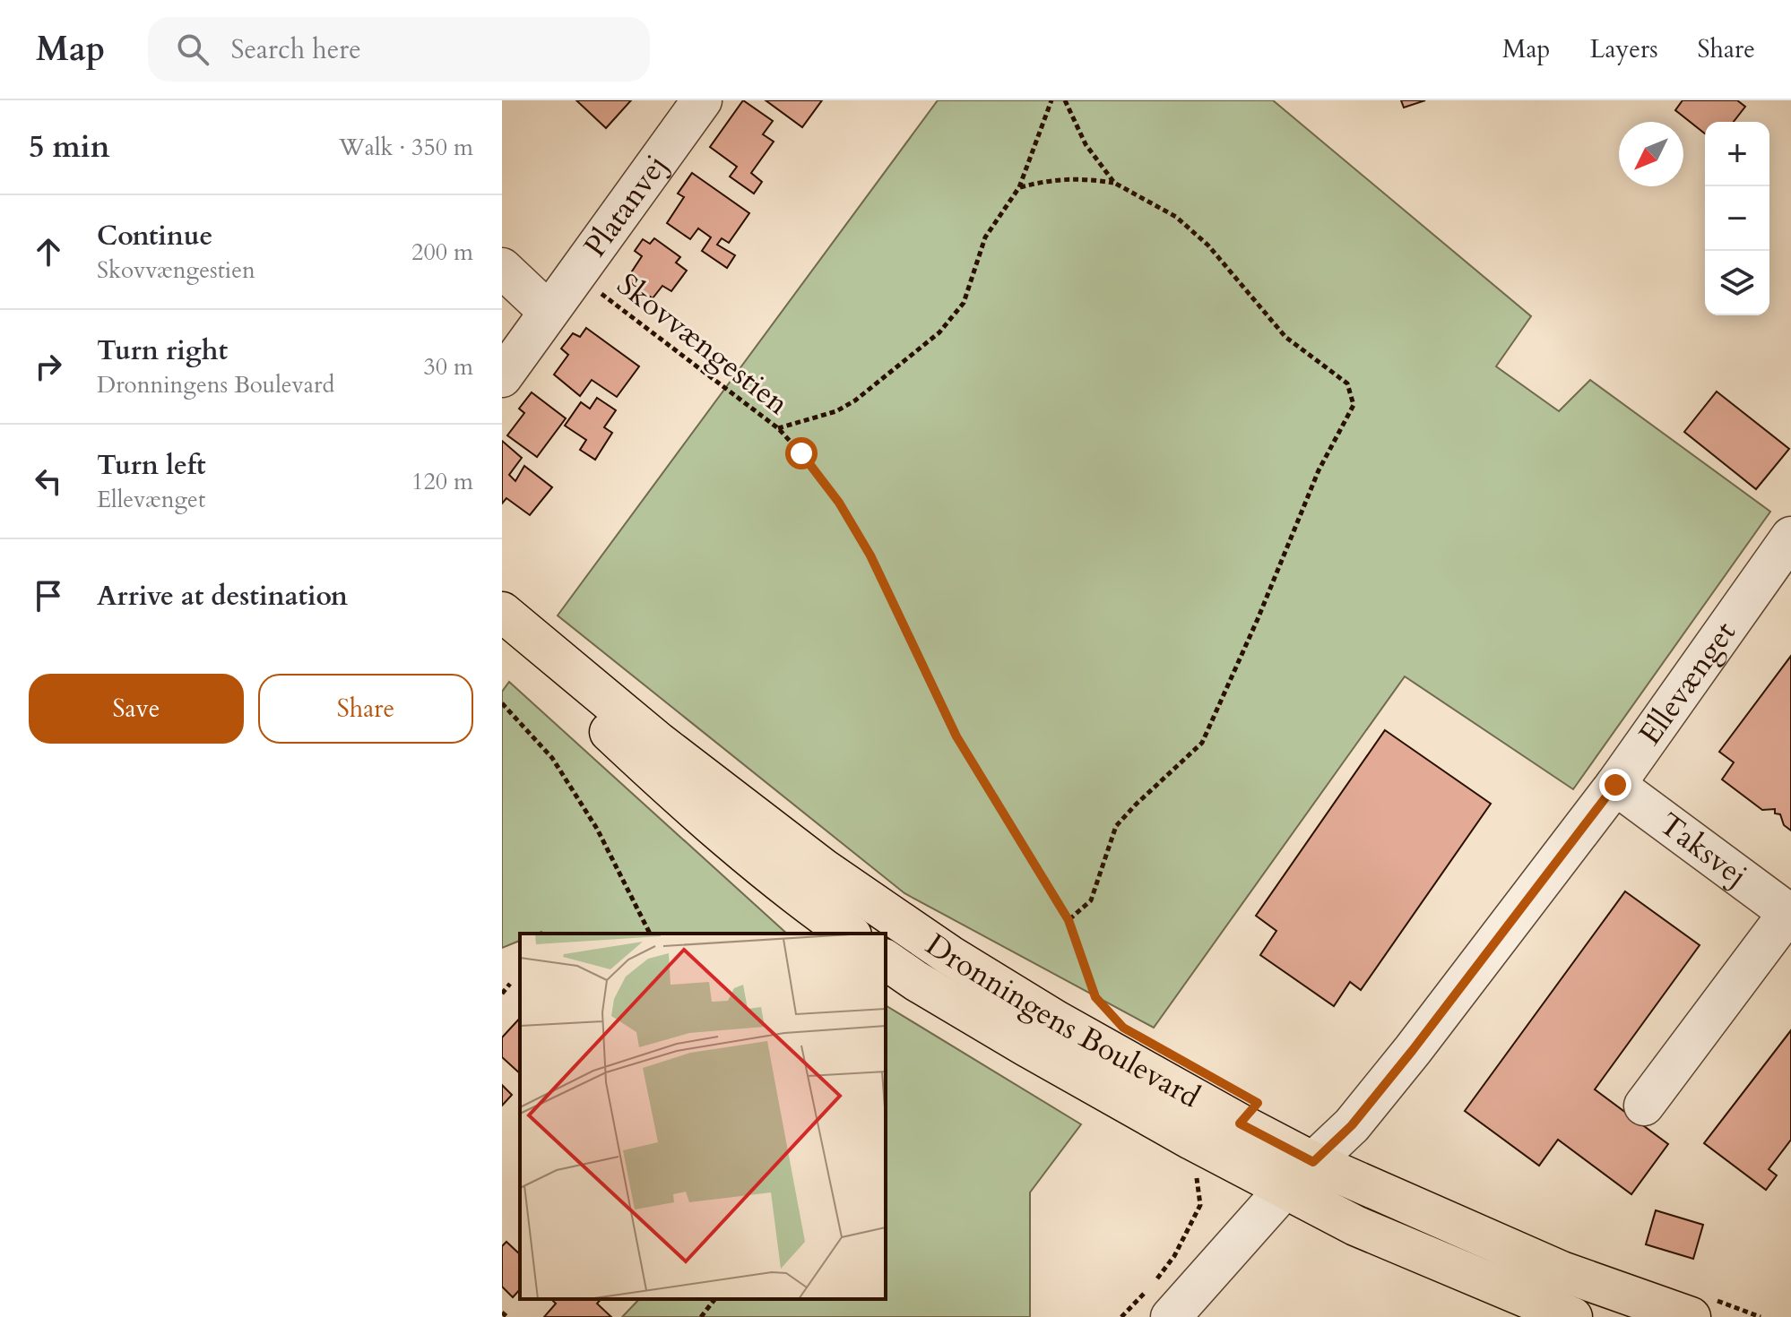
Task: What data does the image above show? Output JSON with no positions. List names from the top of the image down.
{
  "streets": {
    "main road": ["Dronningens Boulevard"],
    "street": ["Platanvej", "Ellevænget", "Taksvej"],
    "path": ["Skovvængestien"]
  },
  "crossings": [
    ["Platanvej", "Skovvængestien"],
    ["Ellevænget", "Taksvej"],
    ["Ellevænget", "Dronningens Boulevard"]
  ],
  "north": "bottom left",
  "page": {
    "header": "Map",
    "search": "Search here",
    "nav": ["Map", "Layers", "Share"],
    "heading": ["5 min", "Walk · 350 m"],
    "map_buttons": ["+", "−"],
    "list": [
      ["Continue", "Skovvængestien", "200 m"],
      ["Turn right", "Dronningens Boulevard", "30 m"],
      ["Turn left", "Ellevænget", "120 m"],
      "Arrive at destination"
    ],
    "buttons": ["Save", "Share"]
  }
}
